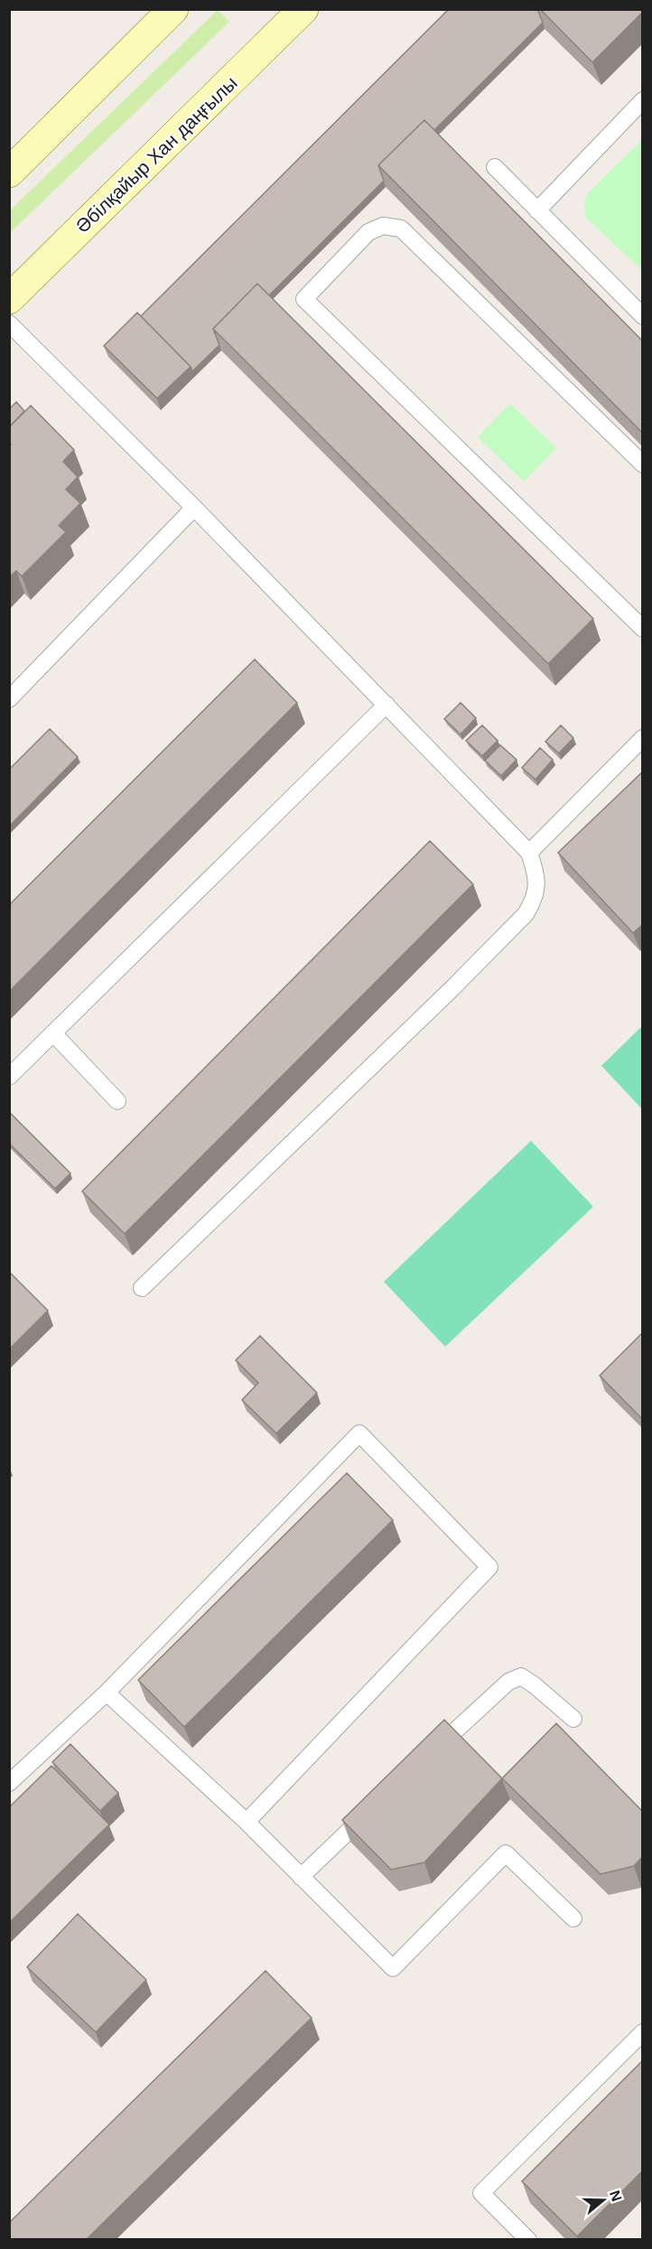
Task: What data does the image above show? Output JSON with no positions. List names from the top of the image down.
{
  "streets": {
    "main road": ["Әбілқайыр Хан даңғылы"]
  },
  "north": "right"
}
